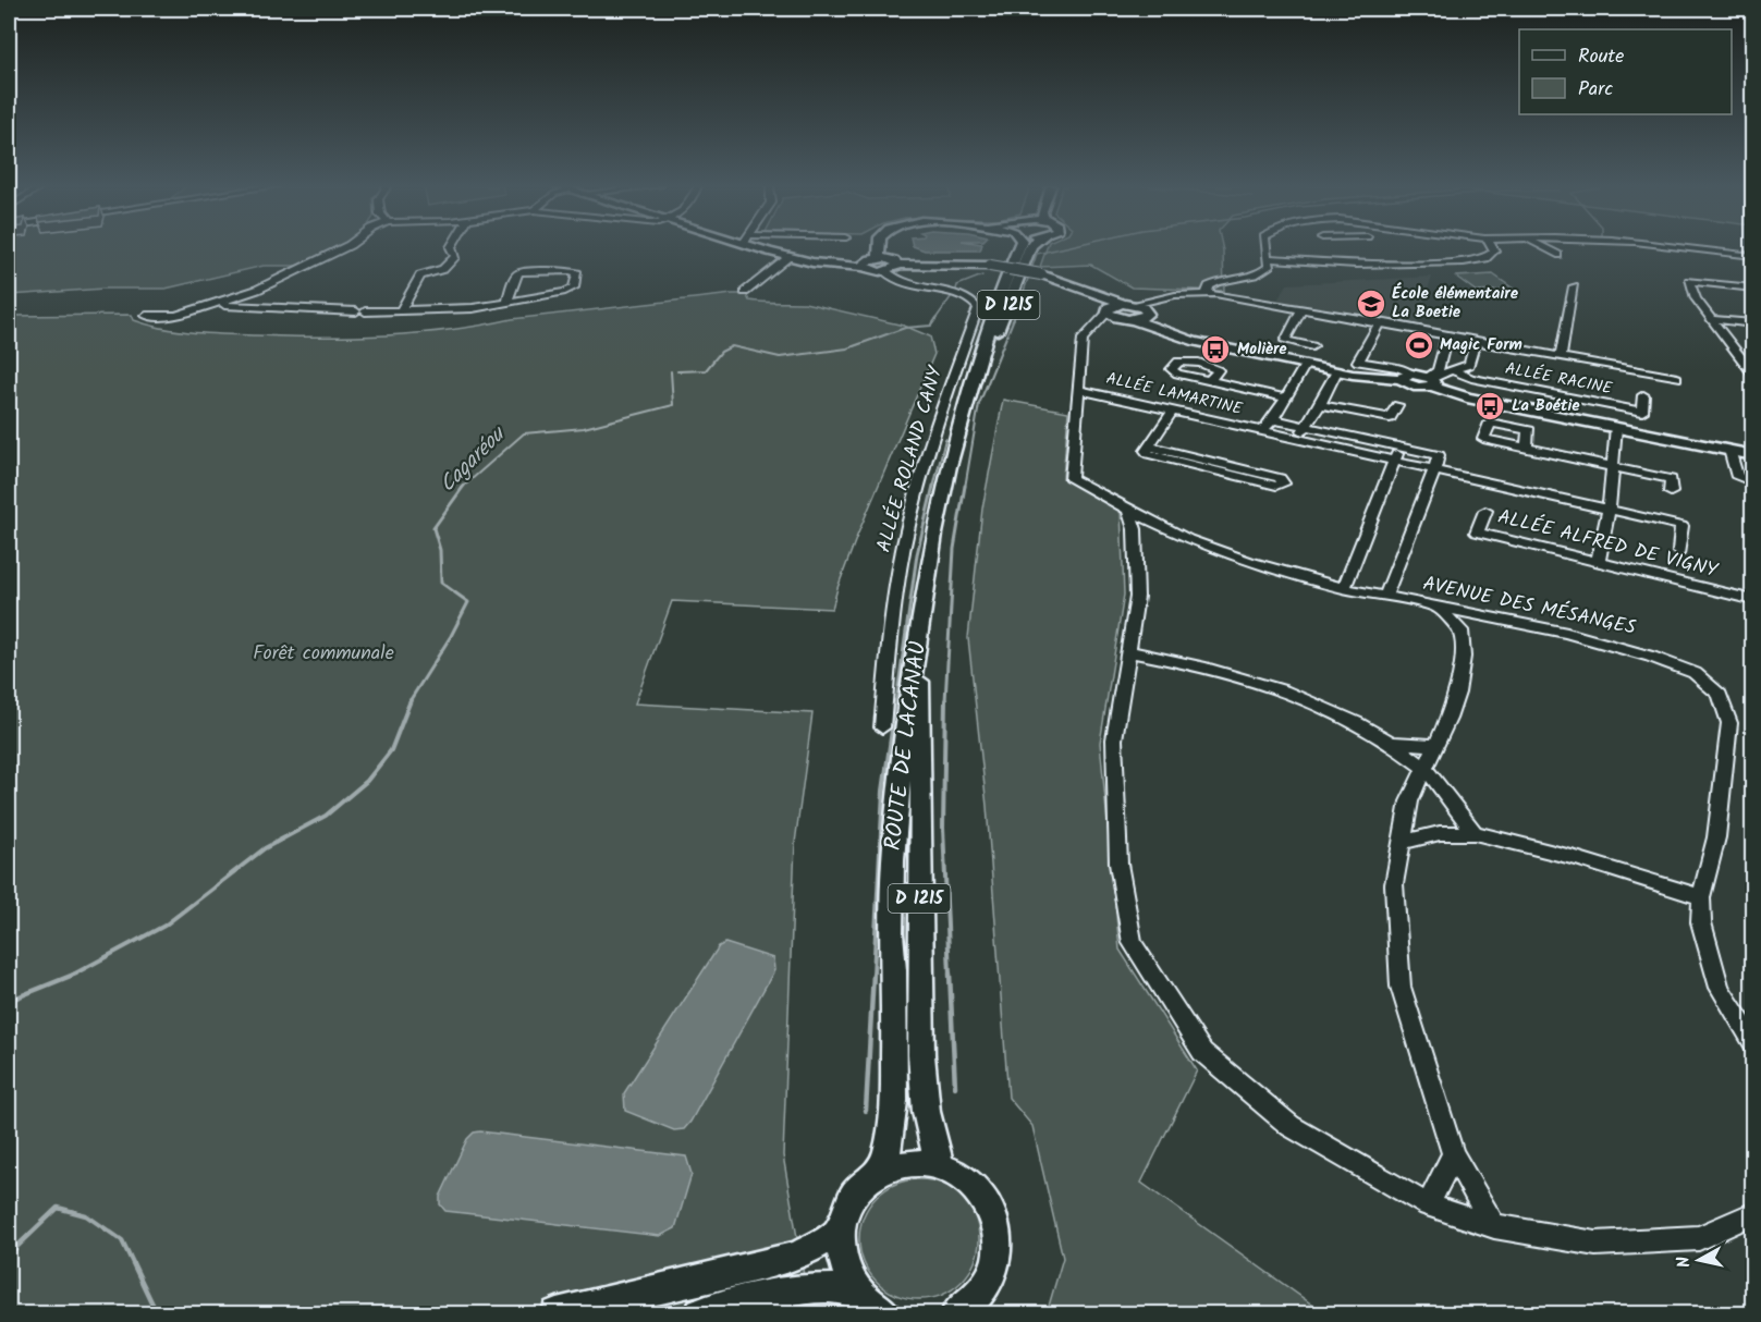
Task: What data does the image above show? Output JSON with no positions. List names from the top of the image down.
{
  "streets": {
    "main road": ["D 1215", "ROUTE DE LACANAU"],
    "street": [
      "ALLÉE RACINE",
      "ALLÉE LAMARTINE",
      "ALLÉE ROLAND CANY",
      "ALLÉE ALFRED DE VIGNY",
      "AVENUE DES MÉSANGES"
    ]
  },
  "crossings": [
    ["ALLÉE LAMARTINE", "AVENUE DES MÉSANGES"]
  ],
  "water": ["Cagaréou"],
  "parks": ["Forêt communale"],
  "places": {
    "school or university": ["École élémentaire La Boetie"],
    "sports": ["Magic Form"],
    "bus stop": ["Molière", "La Boétie"]
  },
  "legend": ["Route", "Parc"],
  "north": "left"
}
